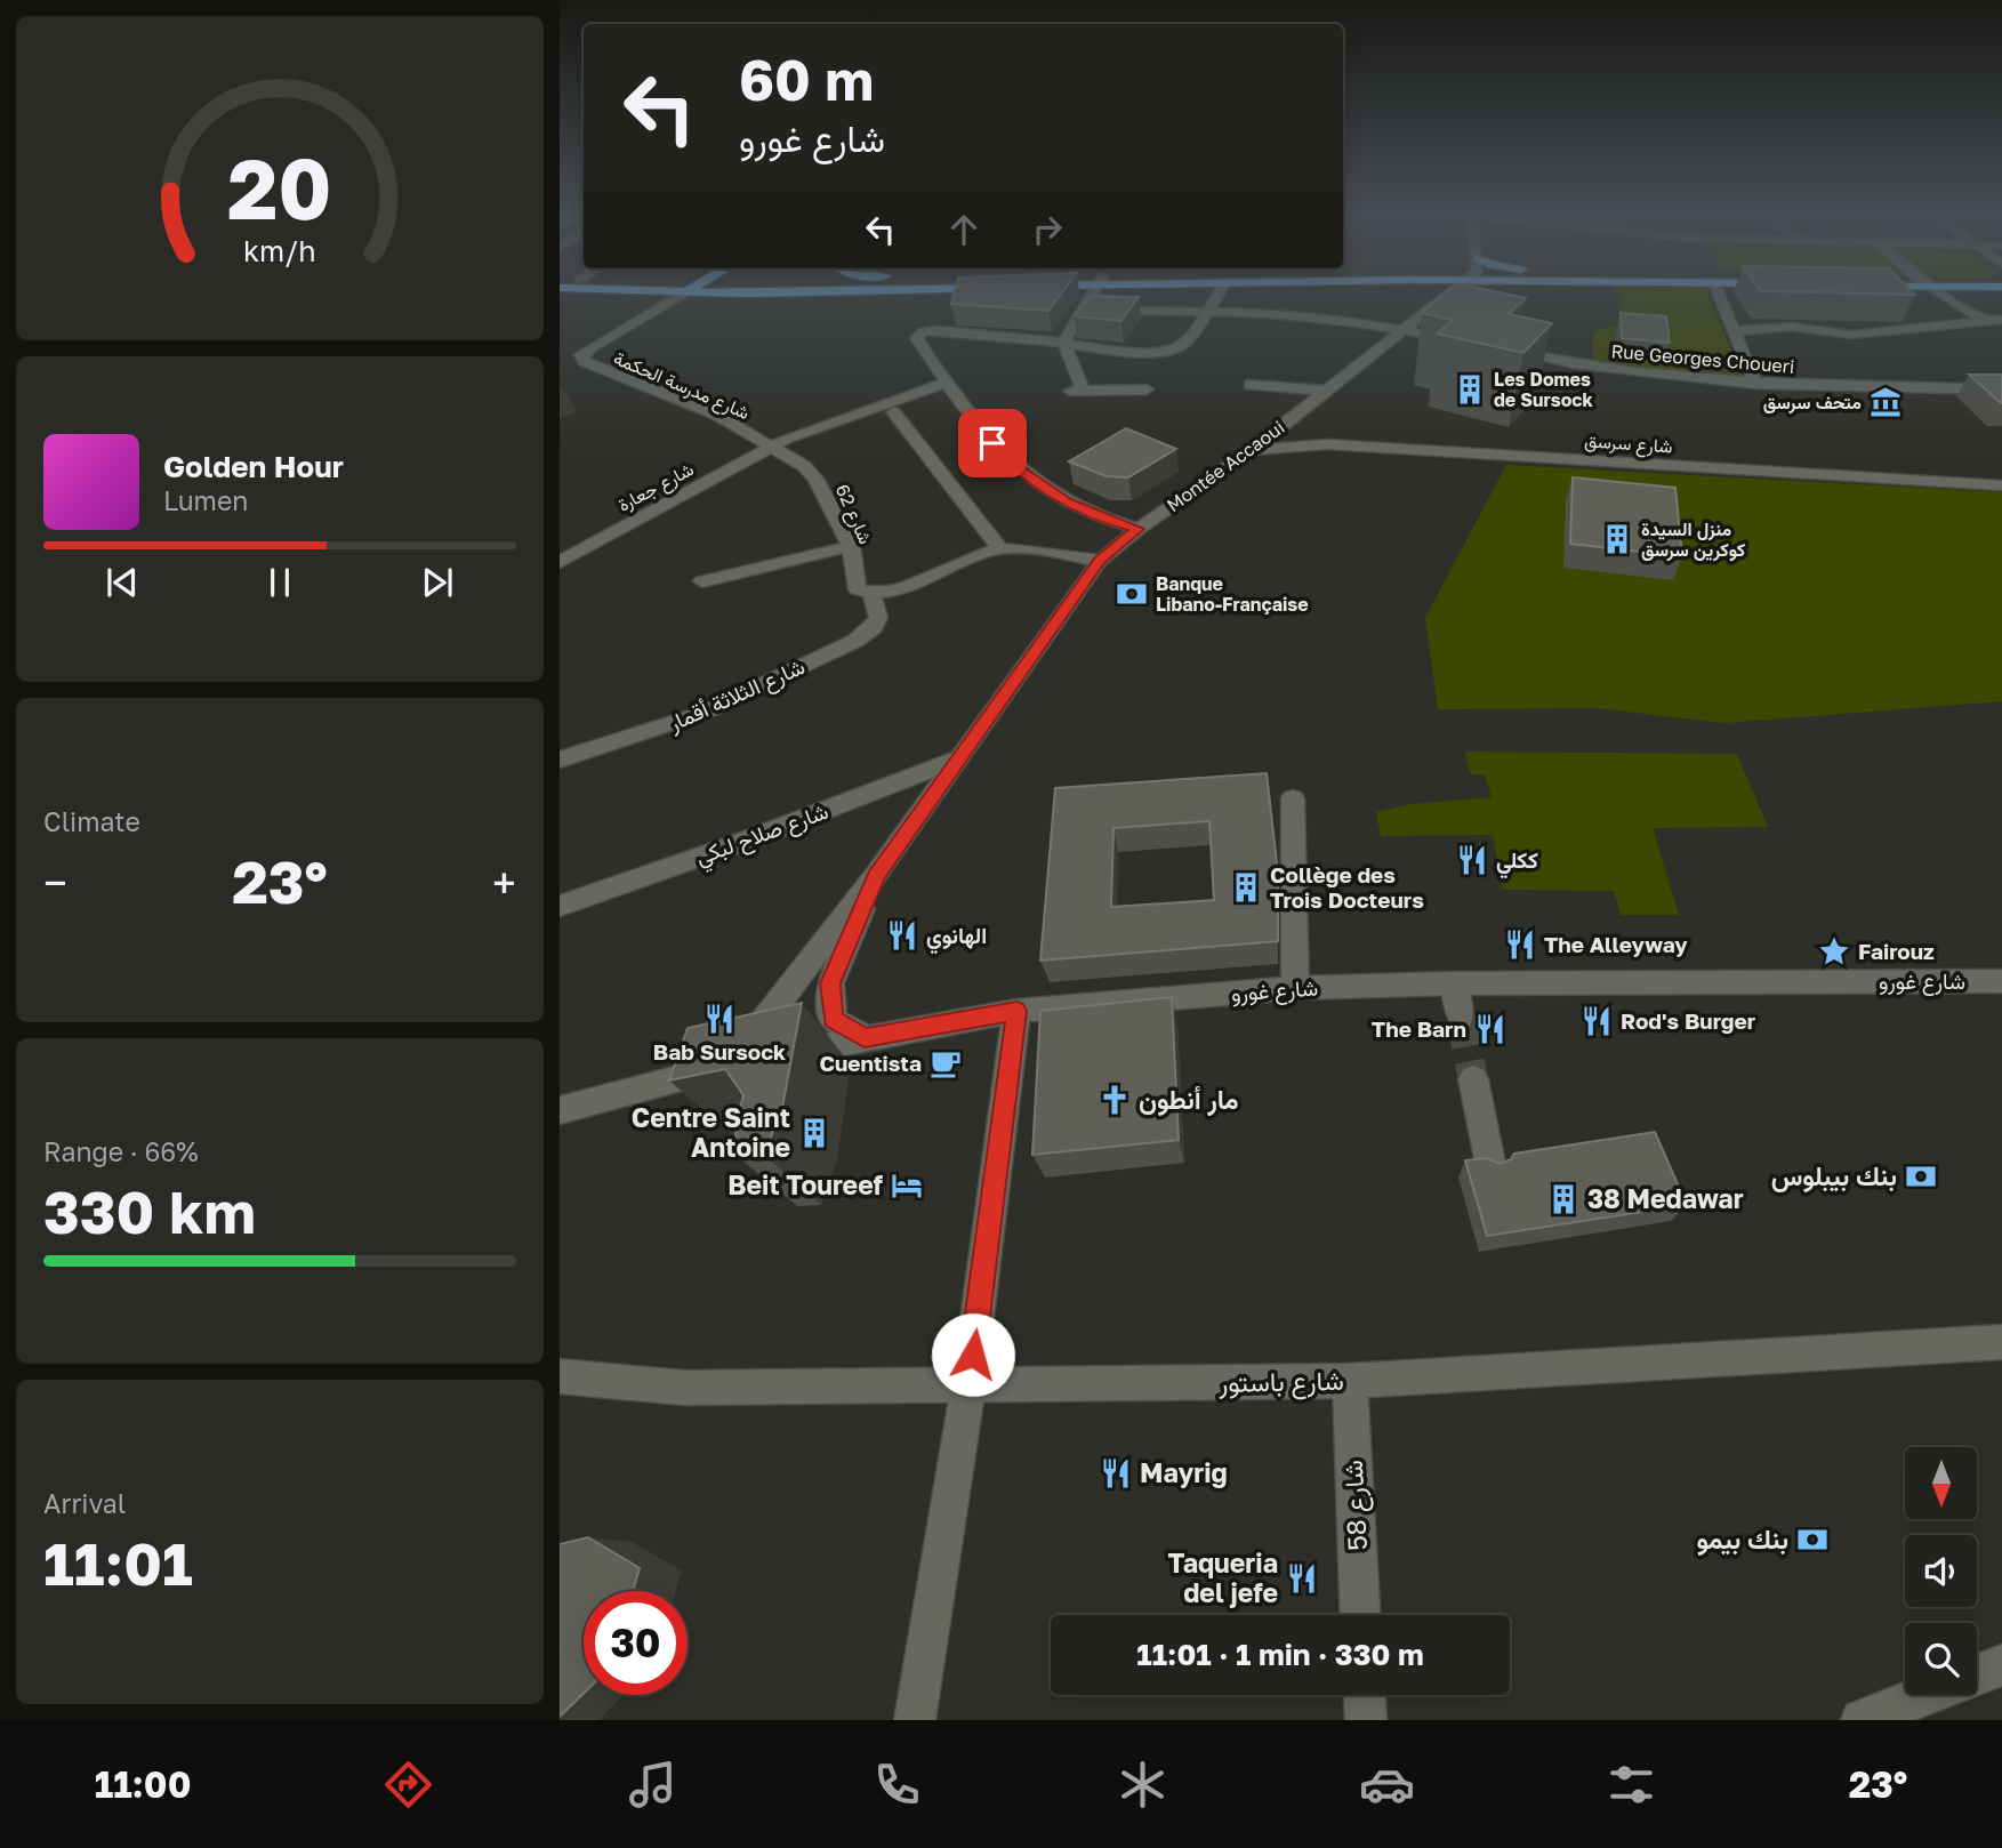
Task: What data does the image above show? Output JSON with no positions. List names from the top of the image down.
{
  "streets": {
    "street": [
      "Rue Georges Choueri",
      "شارع مدرسة الحكمة",
      "شارع سرسق",
      "Montée Accaoui",
      "شارع جعارة",
      "شارع 62",
      "شارع الثلاثة أقمار",
      "شارع صلاح لبكي",
      "شارع غورو",
      "شارع باستور",
      "شارع 58"
    ]
  },
  "crossings": [
    ["شارع مدرسة الحكمة", "شارع جعارة"],
    ["شارع مدرسة الحكمة", "شارع 62"],
    ["شارع سرسق", "Montée Accaoui"],
    ["Montée Accaoui", "شارع صلاح لبكي"],
    ["Montée Accaoui", "شارع غورو"],
    ["شارع جعارة", "شارع 62"],
    ["شارع 62", "شارع الثلاثة أقمار"],
    ["شارع باستور", "شارع 58"]
  ],
  "places": {
    "building": [
      "Les Domes de Sursock",
      "منزل السيدة كوكرين سرسق",
      "Collège des Trois Docteurs",
      "Centre Saint Antoine",
      "38 Medawar"
    ],
    "museum": ["متحف سرسق"],
    "bank": ["Banque Libano-Française", "بنك بيبلوس", "بنك بيمو"],
    "restaurant": [
      "ككلي",
      "الهانوي",
      "The Alleyway",
      "Bab Sursock",
      "Rod's Burger",
      "The Barn",
      "Mayrig",
      "Taqueria del jefe"
    ],
    "place": ["Fairouz"],
    "cafe": ["Cuentista"],
    "church": ["مار أنطون"],
    "hotel": ["Beit Toureef"]
  },
  "north": "bottom",
  "page": {
    "turn": ["60 m", "شارع غورو"],
    "song": ["Golden Hour", "Lumen"],
    "tile": [
      "Climate",
      ["Range · 66%", "330 km"],
      ["Arrival", "11:01"]
    ],
    "heat": ["−", "23°", "+"],
    "limit": "30",
    "trip": "11:01 · 1 min · 330 m",
    "tabs": ["11:00", "23°"],
    "gauge": ["20", "km/h"]
  }
}
